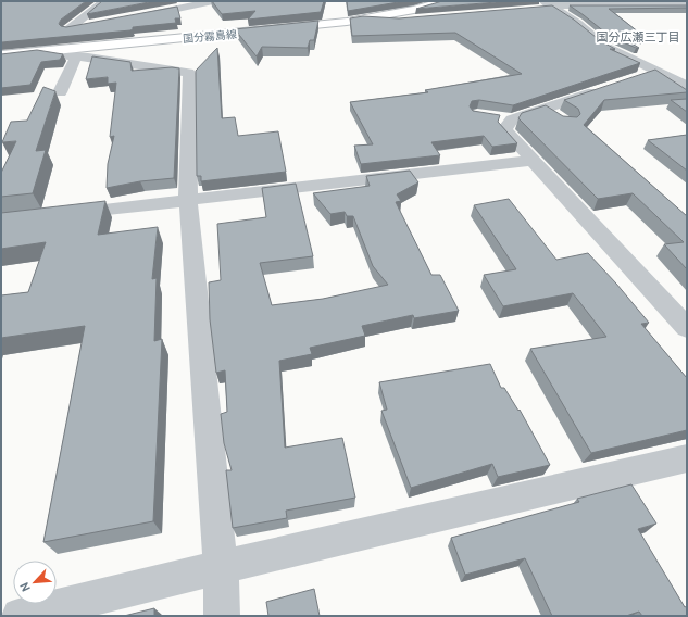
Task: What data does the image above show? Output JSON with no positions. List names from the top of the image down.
{
  "streets": {
    "main road": ["国分霧島線"]
  },
  "districts": ["国分広瀬三丁目"],
  "north": "bottom left"
}
